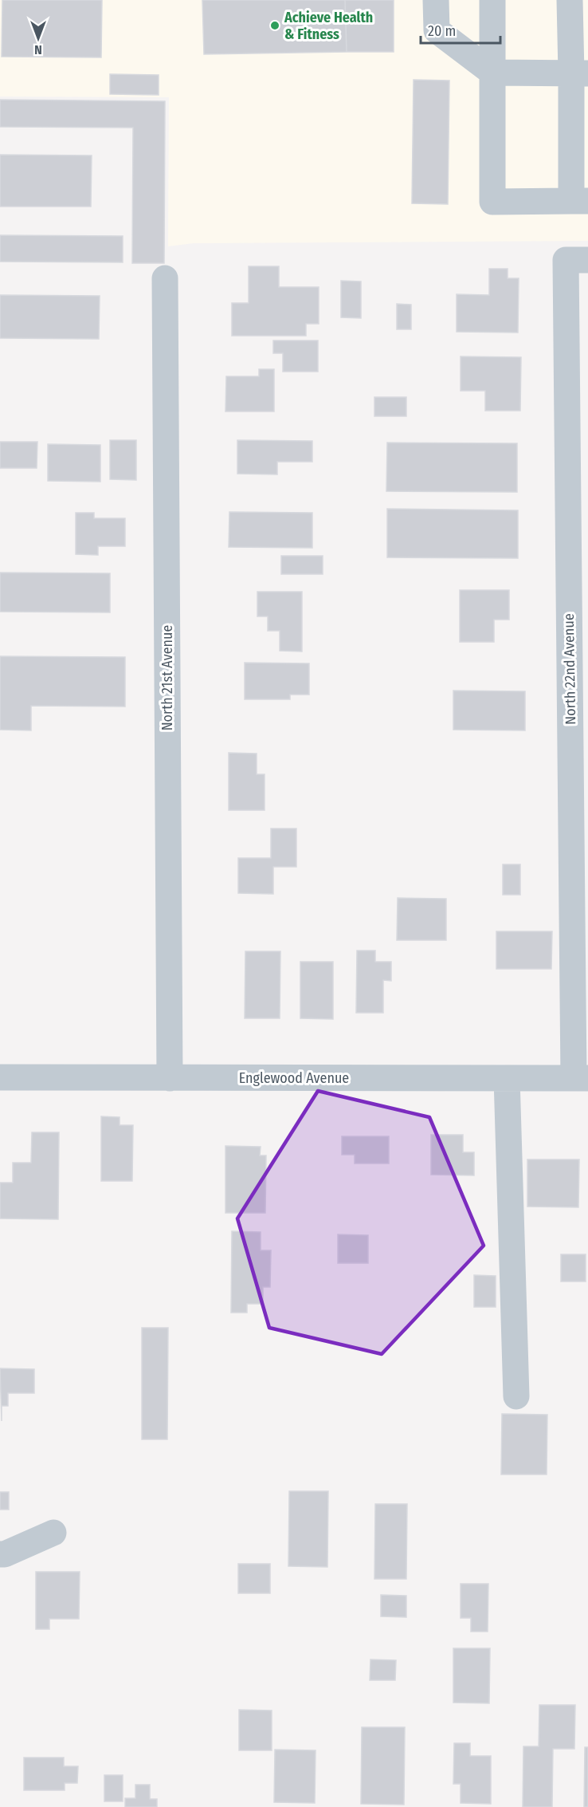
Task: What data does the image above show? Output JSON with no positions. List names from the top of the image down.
{
  "streets": {
    "street": ["North 22nd Avenue", "North 21st Avenue", "Englewood Avenue"]
  },
  "crossings": [
    ["North 22nd Avenue", "Englewood Avenue"],
    ["North 21st Avenue", "Englewood Avenue"]
  ],
  "places": ["Achieve Health & Fitness"],
  "scale_bar": "20 m",
  "north": "bottom"
}
